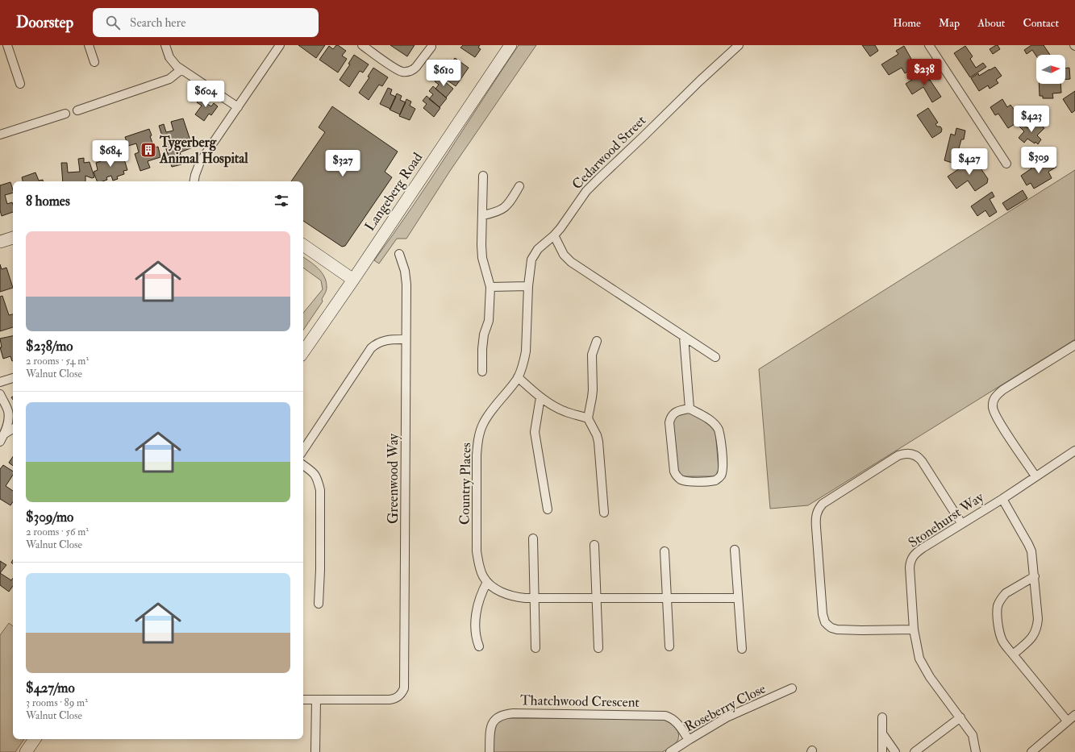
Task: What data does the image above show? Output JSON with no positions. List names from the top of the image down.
{
  "streets": {
    "main road": ["Langeberg Road"],
    "street": [
      "Cedarwood Street",
      "Greenwood Way",
      "Country Places",
      "Stonehurst Way",
      "Thatchwood Crescent",
      "Roseberry Close"
    ]
  },
  "crossings": [
    ["Cedarwood Street", "Country Places"],
    ["Thatchwood Crescent", "Roseberry Close"]
  ],
  "places": {
    "building": ["Tygerberg Animal Hospital"]
  },
  "north": "right",
  "page": {
    "header": "Doorstep",
    "search": "Search here",
    "nav": [
      "Home",
      "Map",
      "About",
      "Contact"
    ],
    "price": [
      "$238",
      "$610",
      "$604",
      "$423",
      "$684",
      "$309",
      "$427",
      "$327"
    ],
    "heading": "8 homes",
    "list": [
      {
        "name": "$238/mo",
        "note": "2 rooms · 54 m² · Walnut Close"
      },
      {
        "name": "$309/mo",
        "note": "2 rooms · 56 m² · Walnut Close"
      },
      {
        "name": "$427/mo",
        "note": "3 rooms · 89 m² · Walnut Close"
      }
    ]
  }
}
